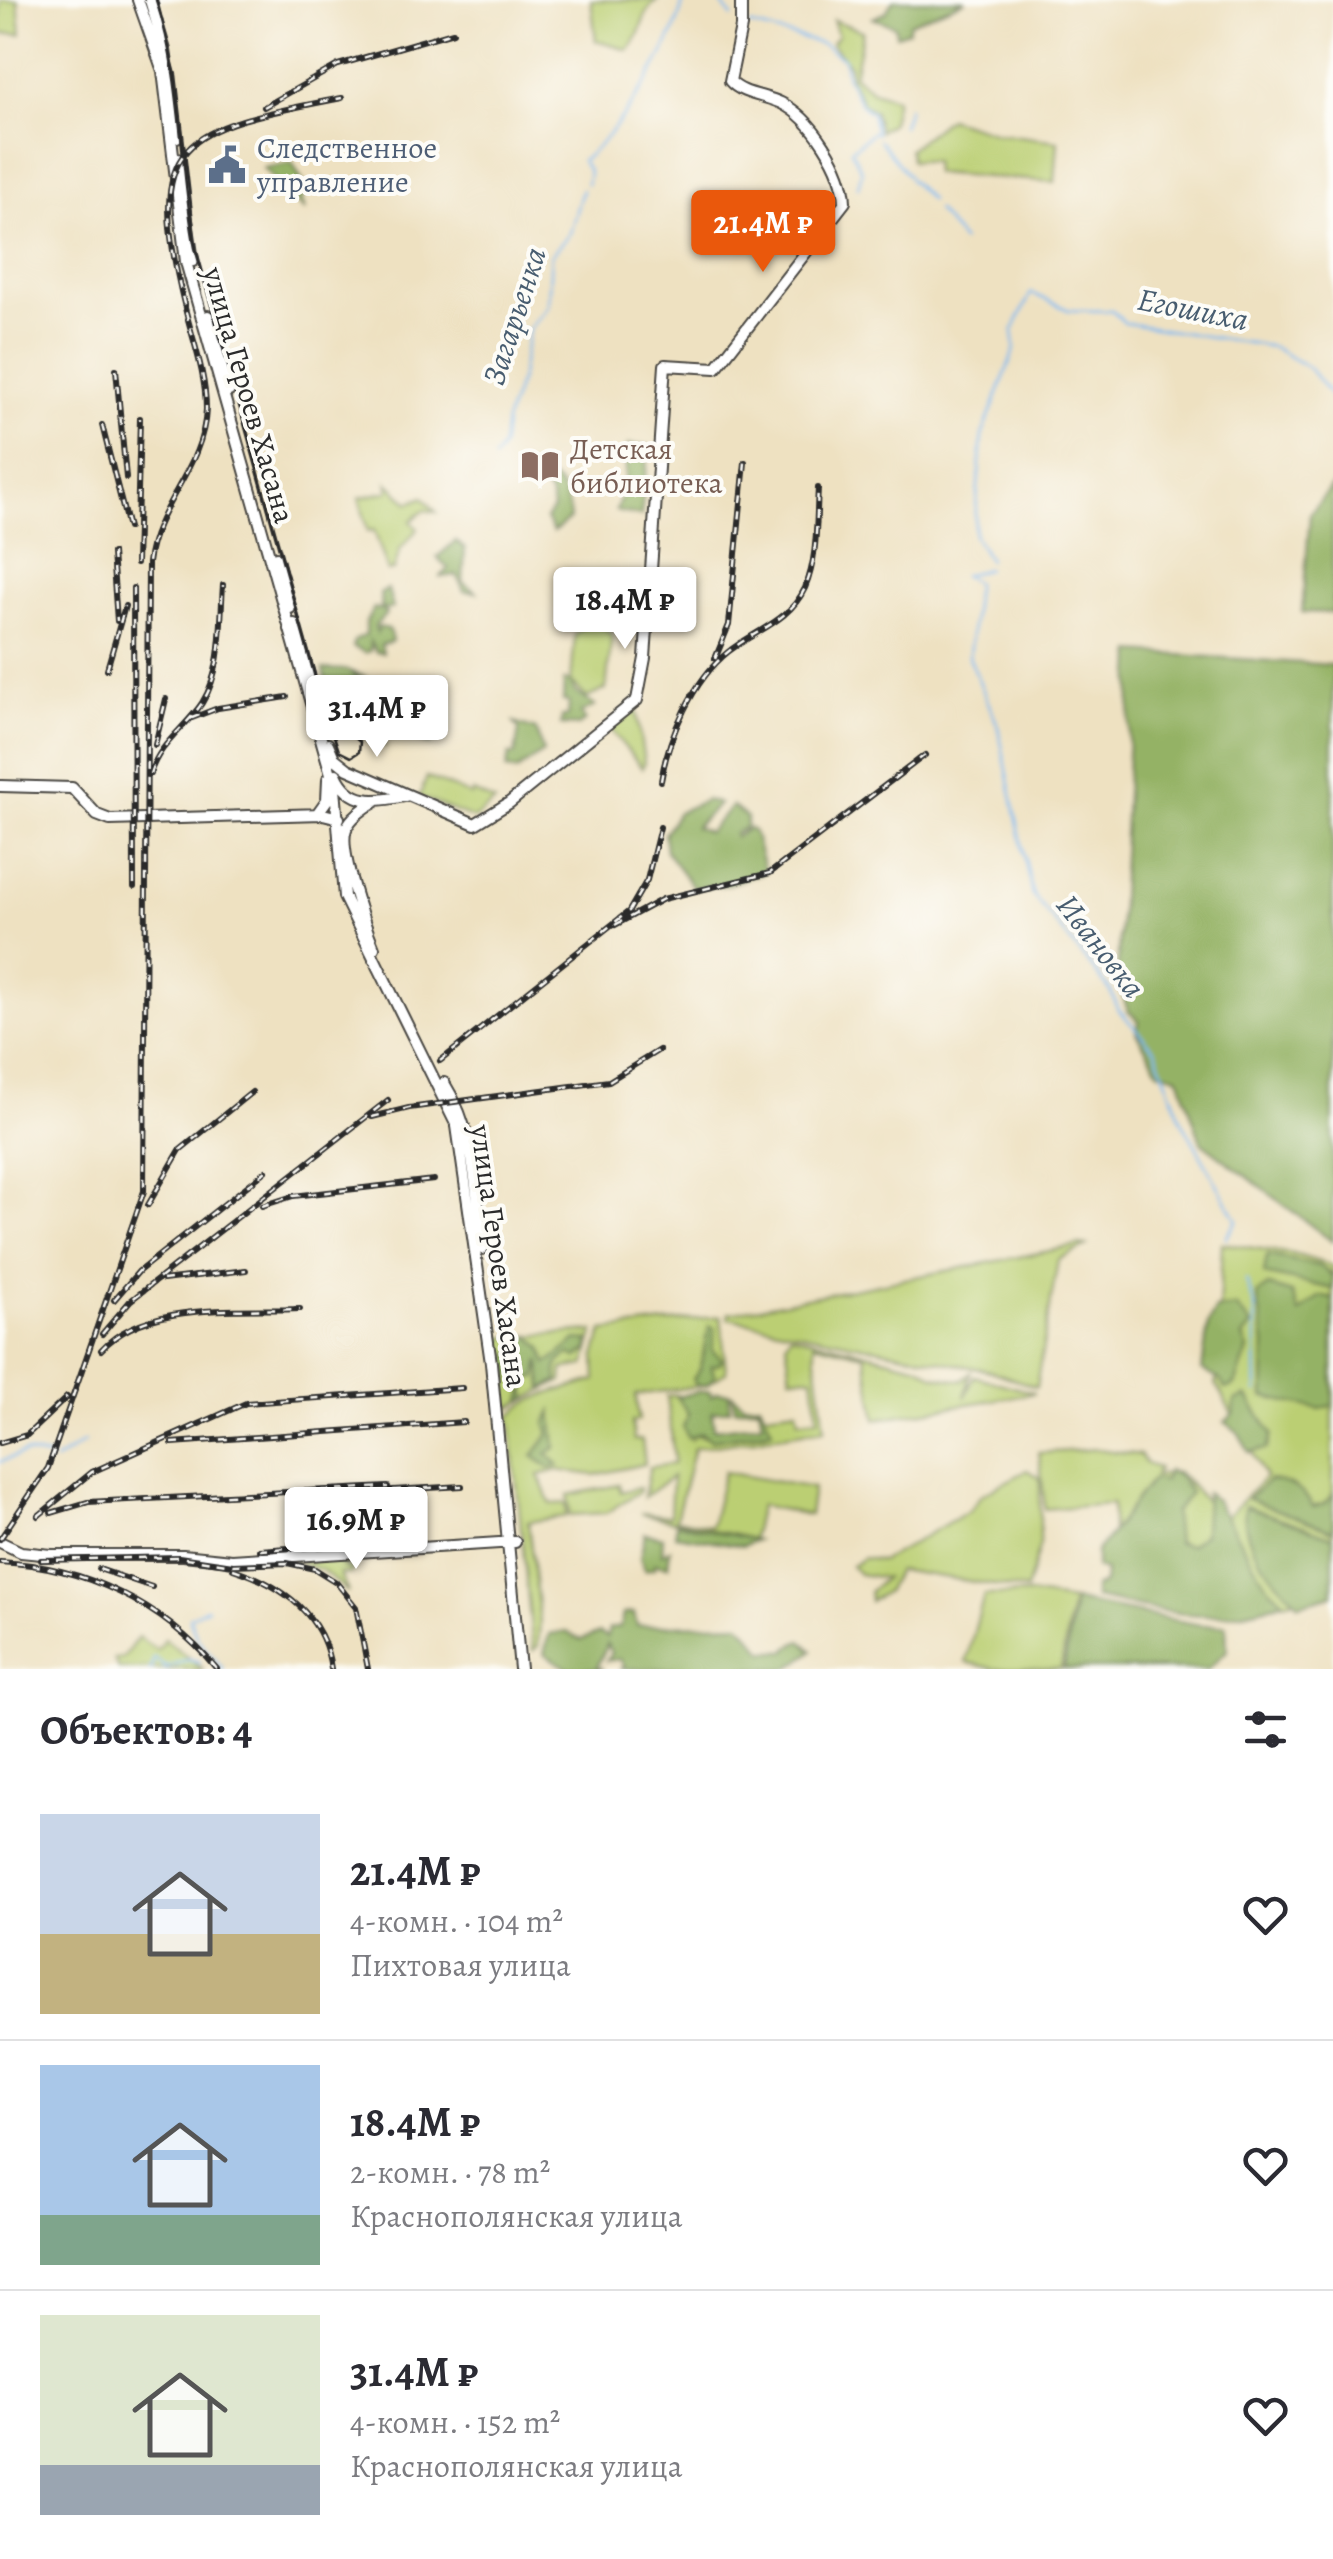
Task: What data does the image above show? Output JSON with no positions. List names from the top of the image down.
{
  "streets": {
    "main road": ["улица Героев Хасана"]
  },
  "water": ["Егошиха", "Загарьенка", "Ивановка"],
  "places": {
    "public building": ["Следственное управление"],
    "library": ["Детская библиотека"]
  },
  "page": {
    "price": [
      "21.4M ₽",
      "18.4M ₽",
      "31.4M ₽",
      "16.9M ₽"
    ],
    "heading": "Объектов: 4",
    "list": [
      {
        "name": "21.4M ₽",
        "note": "4-комн. · 104 m² · Пихтовая улица"
      },
      {
        "name": "18.4M ₽",
        "note": "2-комн. · 78 m² · Краснополянская улица"
      },
      {
        "name": "31.4M ₽",
        "note": "4-комн. · 152 m² · Краснополянская улица"
      }
    ]
  }
}
